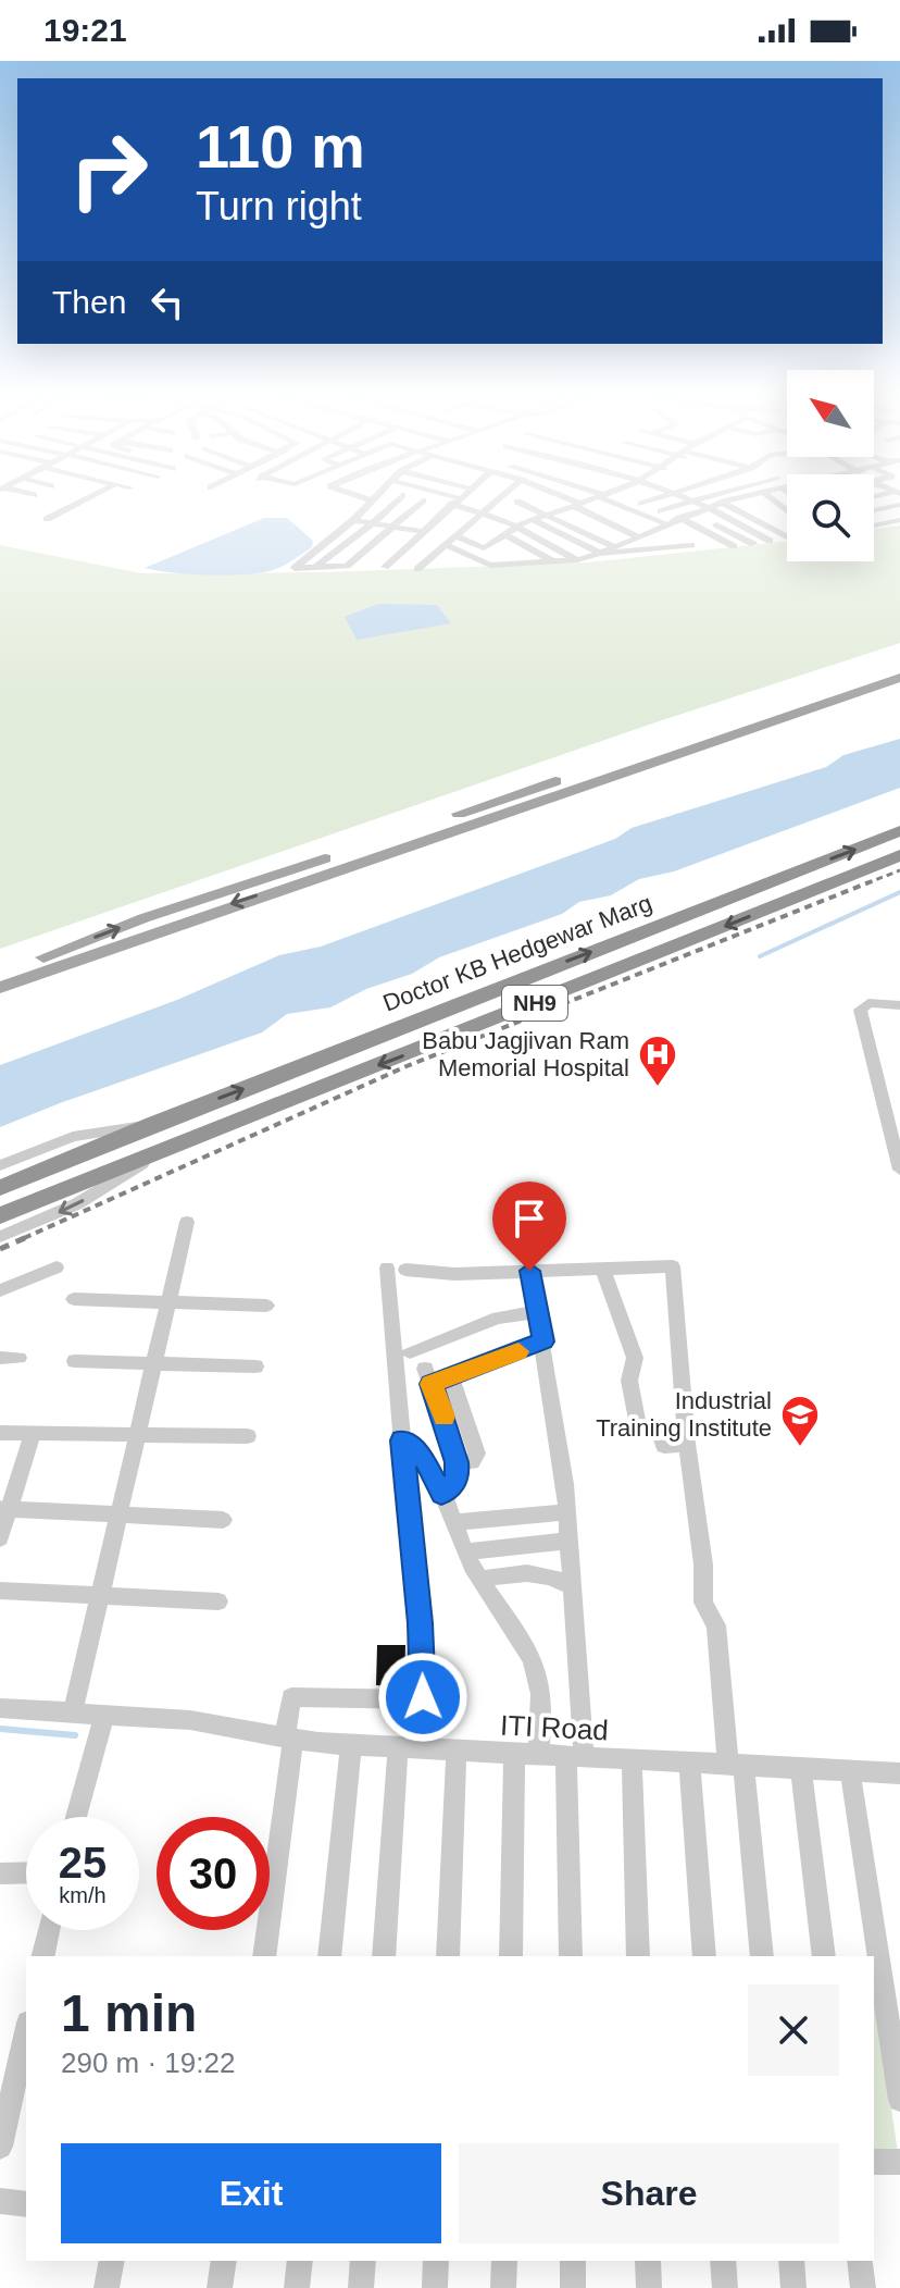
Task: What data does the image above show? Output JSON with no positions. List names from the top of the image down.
{
  "streets": {
    "highway": ["Doctor KB Hedgewar Marg", "NH9"],
    "street": ["ITI Road"]
  },
  "places": {
    "hospital": ["Babu Jagjivan Ram Memorial Hospital"],
    "school or university": ["Industrial Training Institute"]
  },
  "north": "top left",
  "page": {
    "status": "19:21",
    "turn": ["110 m", "Turn right"],
    "then": "Then",
    "speed": "25 km/h",
    "limit": "30",
    "heading": ["1 min", "290 m · 19:22"],
    "buttons": ["Exit", "Share"]
  }
}
